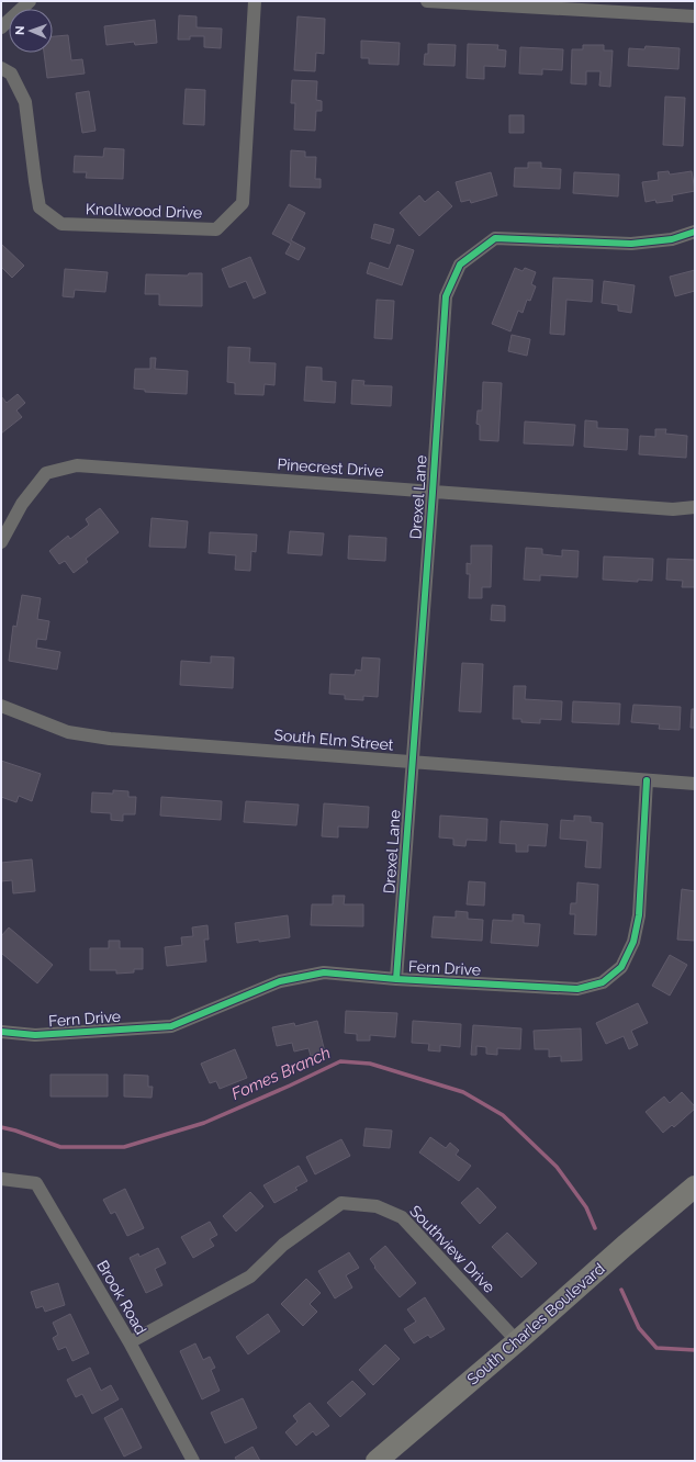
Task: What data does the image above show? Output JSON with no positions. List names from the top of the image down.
{
  "streets": {
    "main road": ["South Charles Boulevard"],
    "street": [
      "Knollwood Drive",
      "Pinecrest Drive",
      "Drexel Lane",
      "South Elm Street",
      "Fern Drive",
      "Southview Drive",
      "Brook Road"
    ]
  },
  "crossings": [
    ["Pinecrest Drive", "Drexel Lane"],
    ["Drexel Lane", "South Elm Street"],
    ["Drexel Lane", "Fern Drive"],
    ["South Elm Street", "Fern Drive"],
    ["Southview Drive", "Brook Road"],
    ["Southview Drive", "South Charles Boulevard"]
  ],
  "water": ["Fomes Branch"],
  "north": "left"
}
